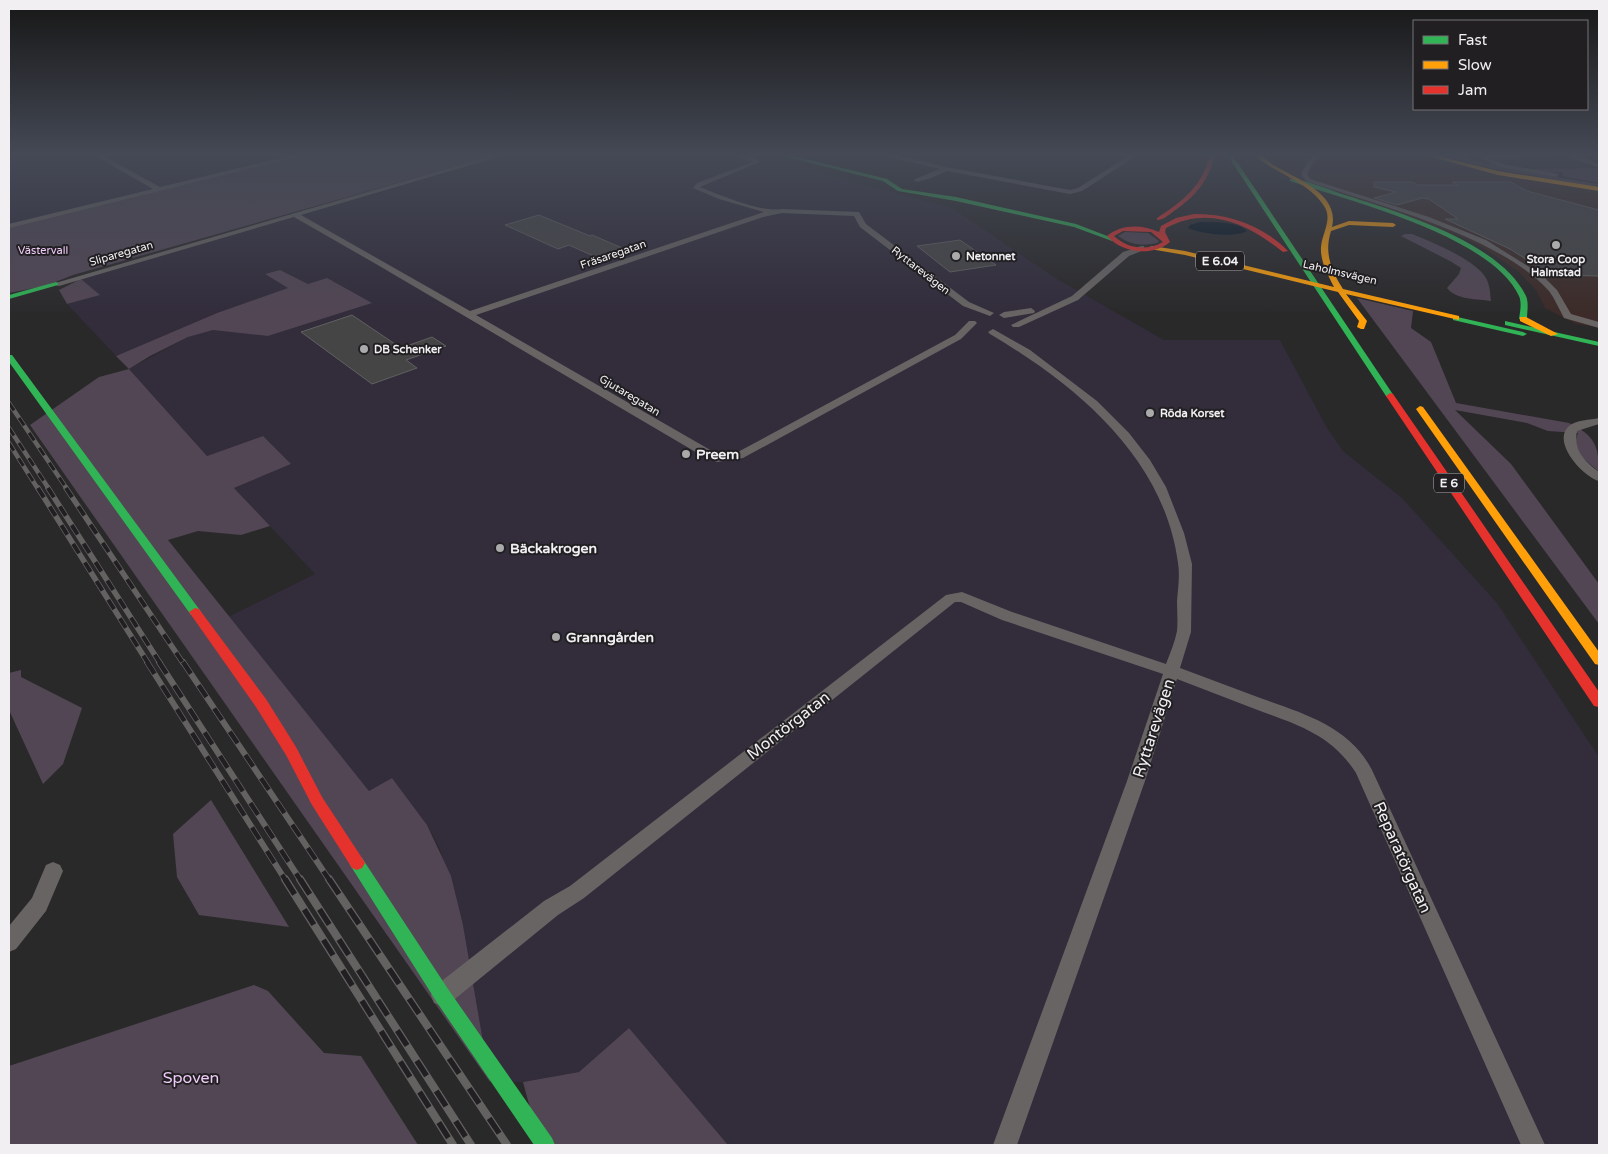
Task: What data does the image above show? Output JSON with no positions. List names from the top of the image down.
{
  "streets": {
    "main road": ["E 6.04", "Laholmsvägen", "E 6"],
    "street": [
      "Sliparegatan",
      "Fräsaregatan",
      "Ryttarevägen",
      "Gjutaregatan",
      "Montörgatan",
      "Reparatörgatan"
    ]
  },
  "crossings": [
    ["Sliparegatan", "Gjutaregatan"],
    ["Fräsaregatan", "Ryttarevägen"],
    ["Fräsaregatan", "Gjutaregatan"],
    ["Ryttarevägen", "Gjutaregatan"],
    ["Ryttarevägen", "Montörgatan"],
    ["Ryttarevägen", "Reparatörgatan"],
    ["Montörgatan", "Reparatörgatan"]
  ],
  "parks": ["Västervall", "Spoven"],
  "places": [
    "Stora Coop Halmstad",
    "Netonnet",
    "DB Schenker",
    "Röda Korset",
    "Preem",
    "Bäckakrogen",
    "Granngården"
  ],
  "legend": ["Fast", "Slow", "Jam"]
}
